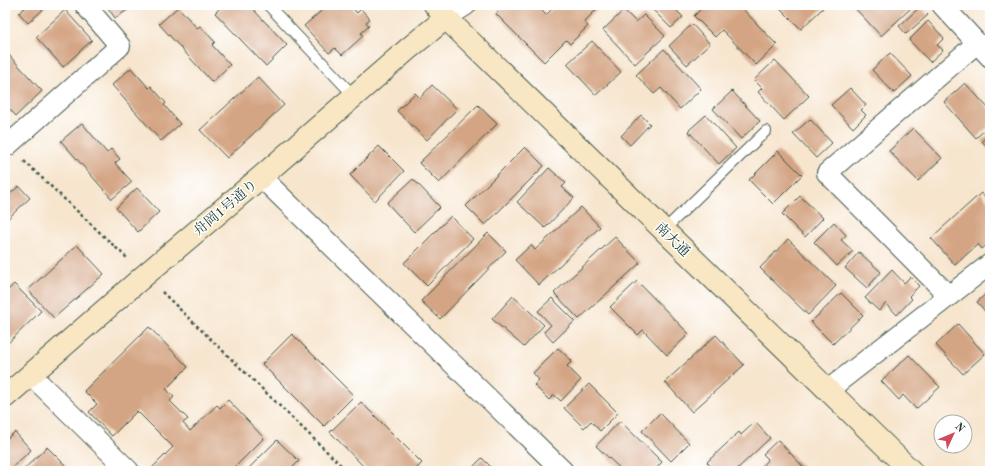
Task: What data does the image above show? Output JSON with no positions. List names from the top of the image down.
{
  "streets": {
    "street": ["舟岡1号通り", "南大通"]
  },
  "crossings": [
    ["舟岡1号通り", "南大通"]
  ],
  "north": "top right"
}
